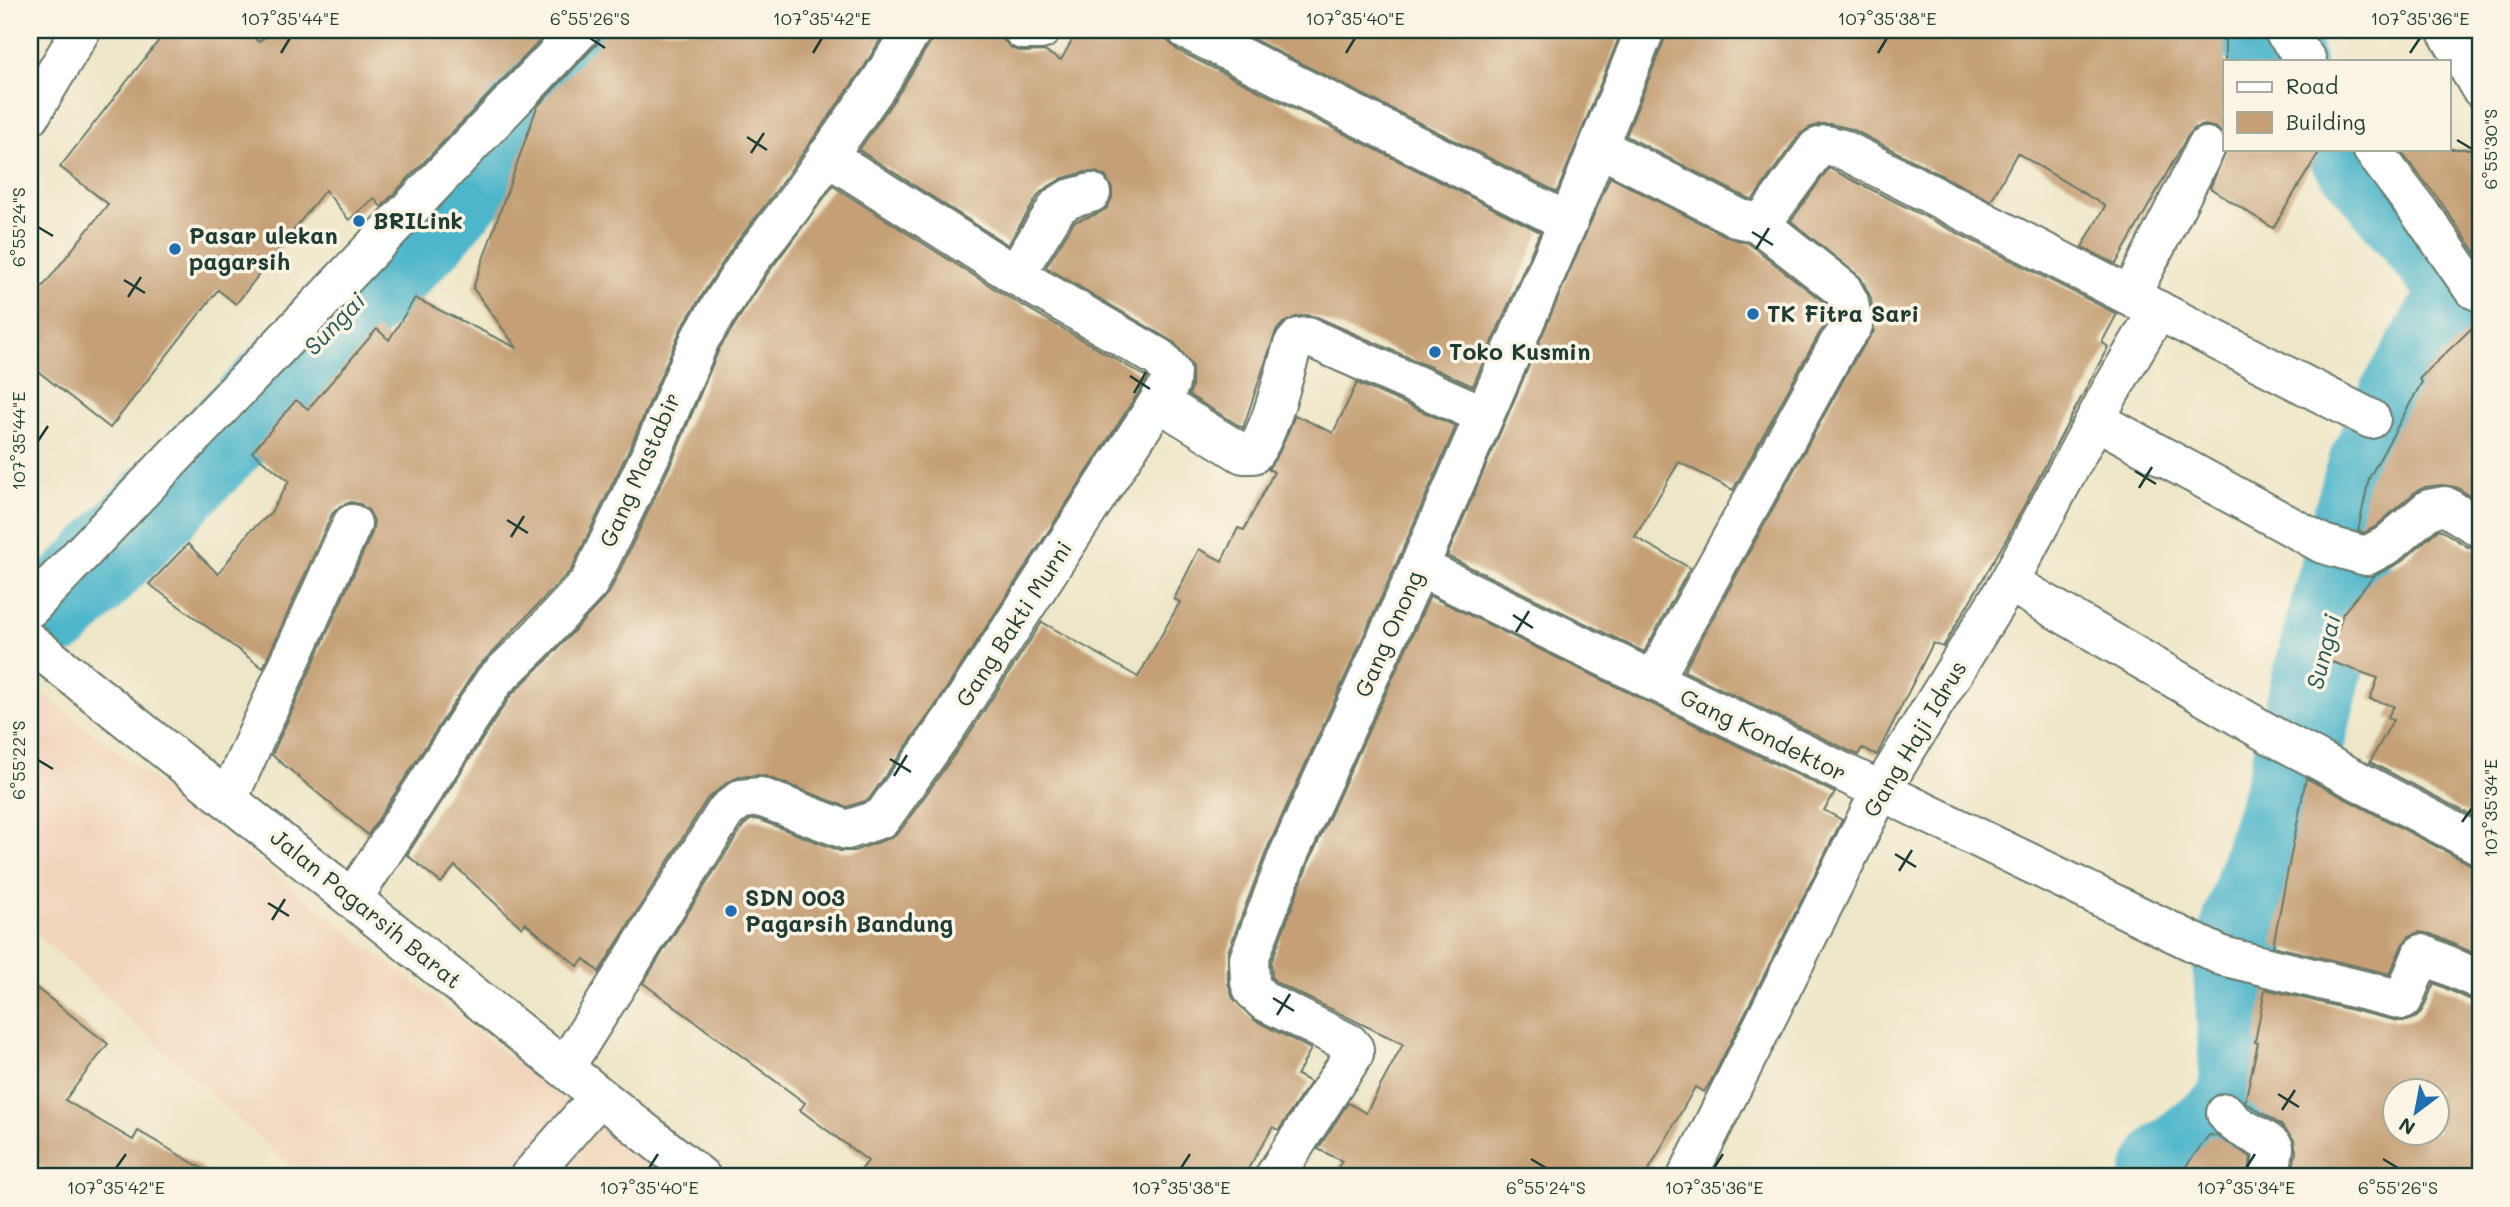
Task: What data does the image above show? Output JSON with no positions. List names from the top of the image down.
{
  "streets": {
    "street": [
      "Gang Mastabir",
      "Gang Bakti Murni",
      "Gang Onong",
      "Gang Kondektor",
      "Gang Haji Idrus",
      "Jalan Pagarsih Barat"
    ]
  },
  "crossings": [
    ["Gang Mastabir", "Gang Bakti Murni"],
    ["Gang Mastabir", "Jalan Pagarsih Barat"],
    ["Gang Bakti Murni", "Jalan Pagarsih Barat"],
    ["Gang Onong", "Gang Kondektor"],
    ["Gang Kondektor", "Gang Haji Idrus"]
  ],
  "water": ["Sungai"],
  "places": [
    "BRILink",
    "Pasar ulekan pagarsih",
    "TK Fitra Sari",
    "Toko Kusmin",
    "SDN 003 Pagarsih Bandung"
  ],
  "legend": ["Road", "Building"],
  "north": "bottom left",
  "coordinates": [
    "107°35'44\"E",
    "6°55'26\"S",
    "107°35'42\"E",
    "107°35'40\"E",
    "107°35'38\"E",
    "107°35'36\"E",
    "6°55'30\"S",
    "6°55'24\"S",
    "6°55'22\"S",
    "107°35'34\"E"
  ]
}
